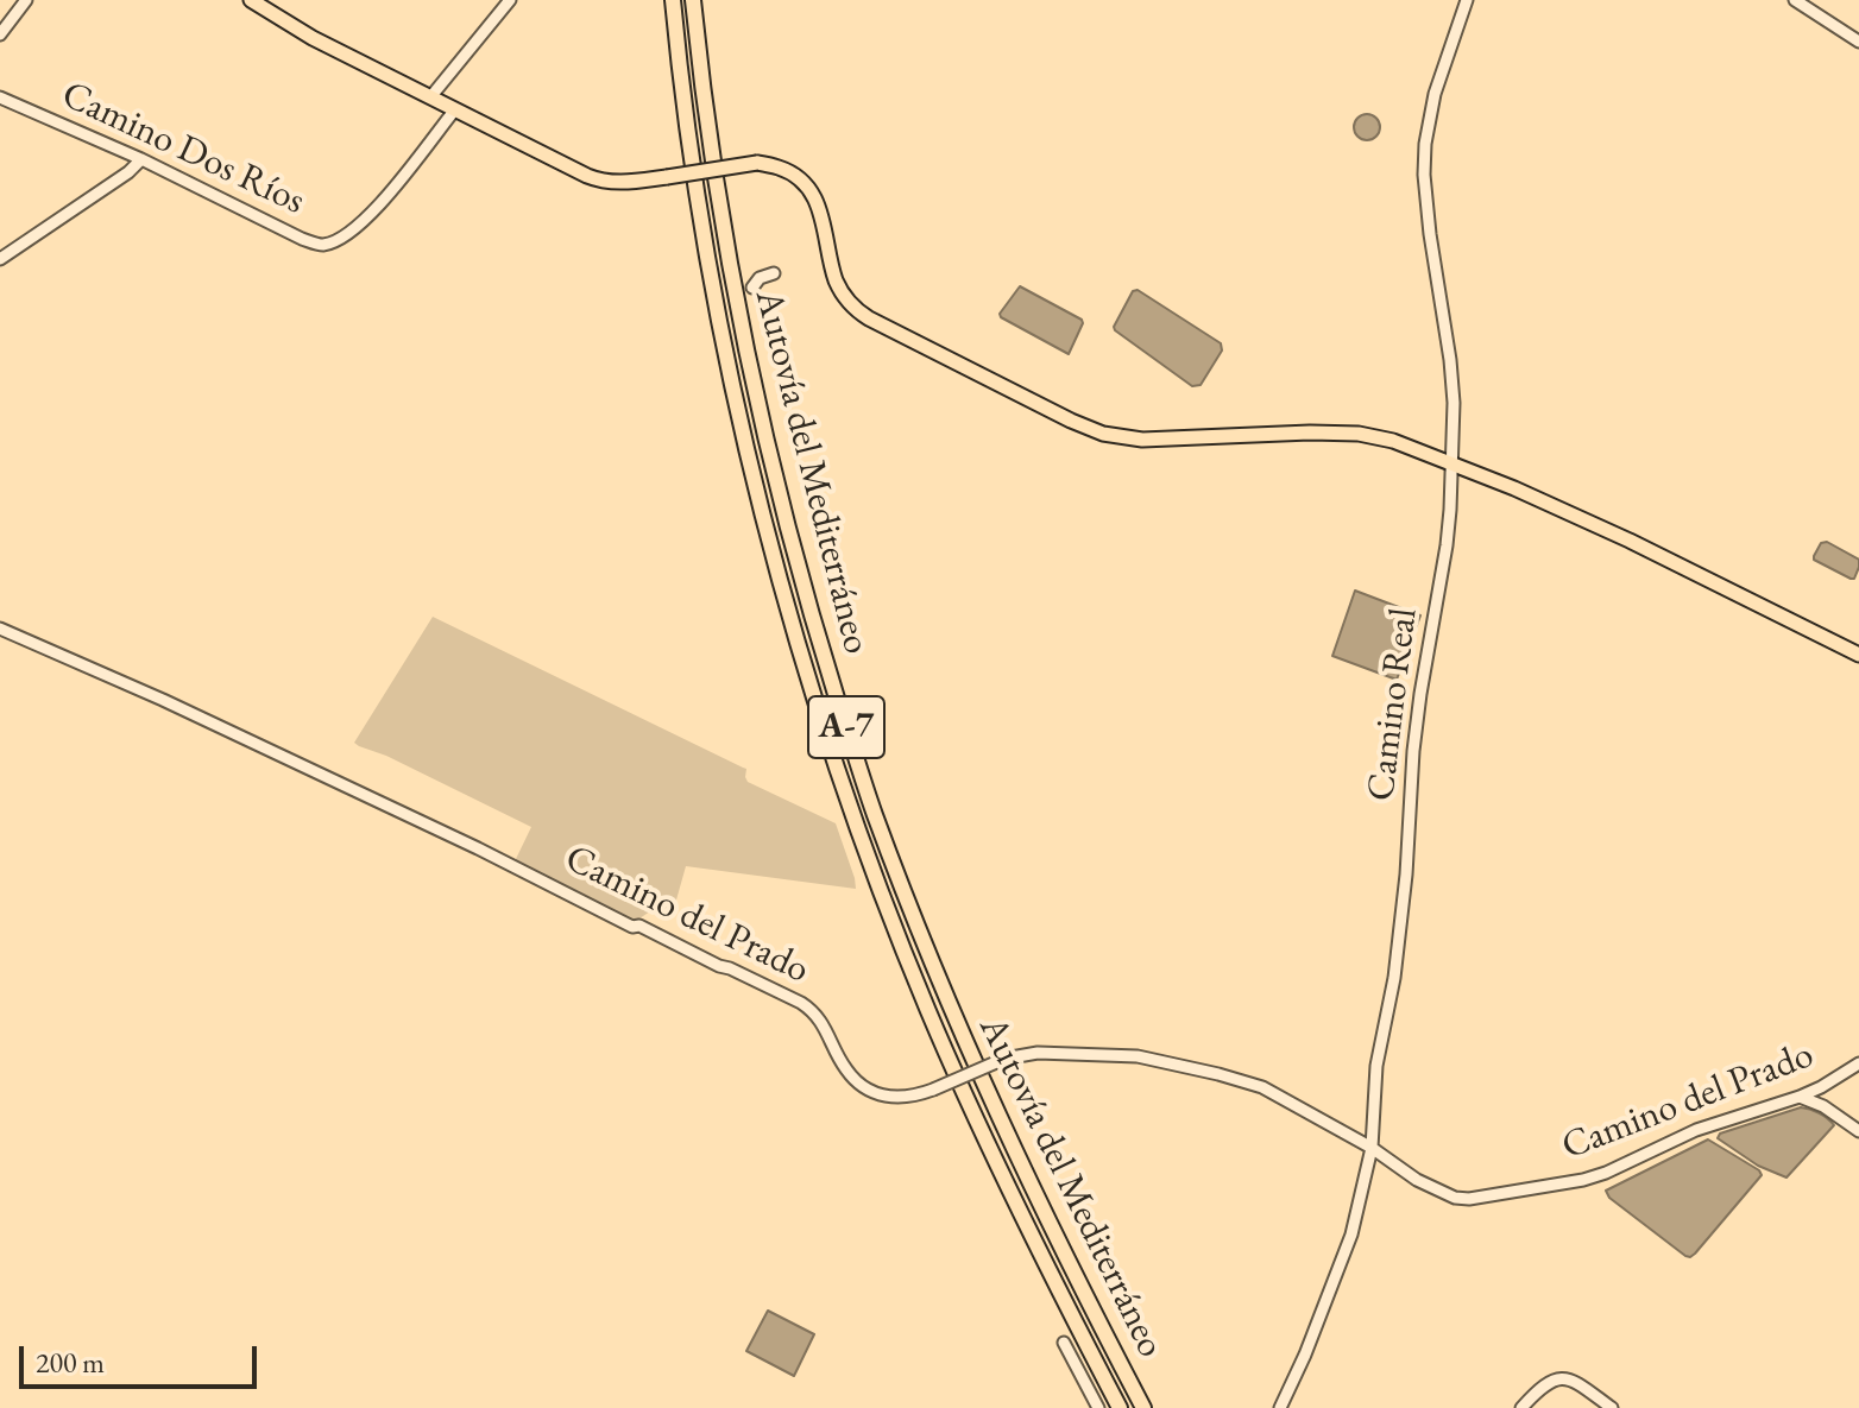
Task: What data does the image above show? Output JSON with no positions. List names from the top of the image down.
{
  "streets": {
    "highway": ["Autovía del Mediterráneo", "A-7"],
    "street": ["Camino Dos Ríos", "Camino Real", "Camino del Prado"]
  },
  "crossings": [
    ["Camino Real", "Camino del Prado"]
  ],
  "scale_bar": "200 m"
}
